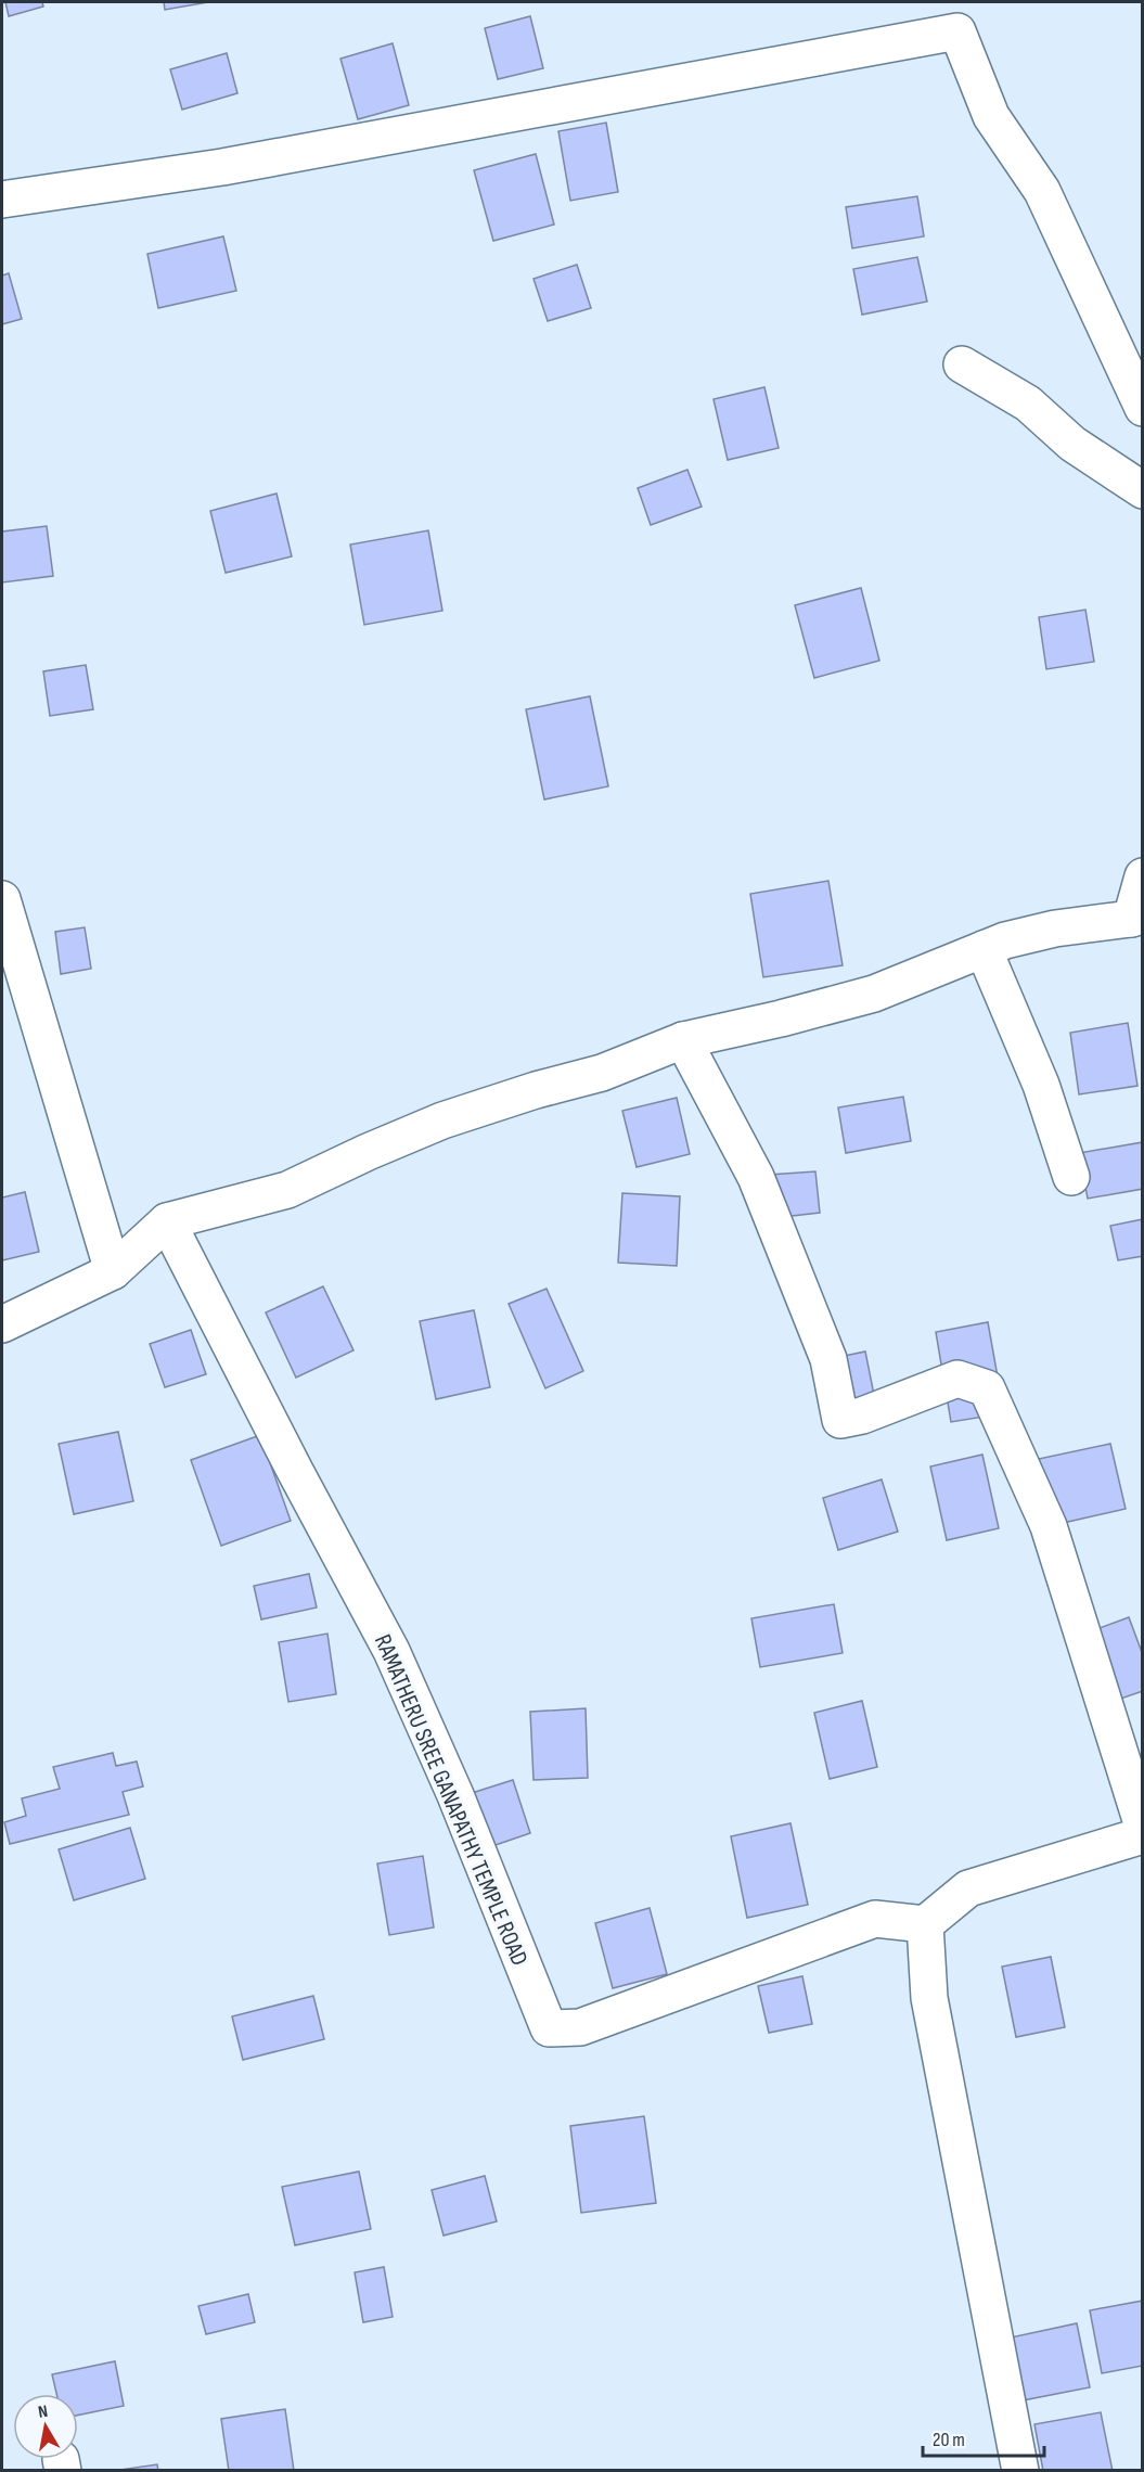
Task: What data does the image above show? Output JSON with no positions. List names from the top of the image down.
{
  "streets": {
    "street": ["RAMATHERU SREE GANAPATHY TEMPLE ROAD"]
  },
  "scale_bar": "20 m",
  "north": "top"
}
